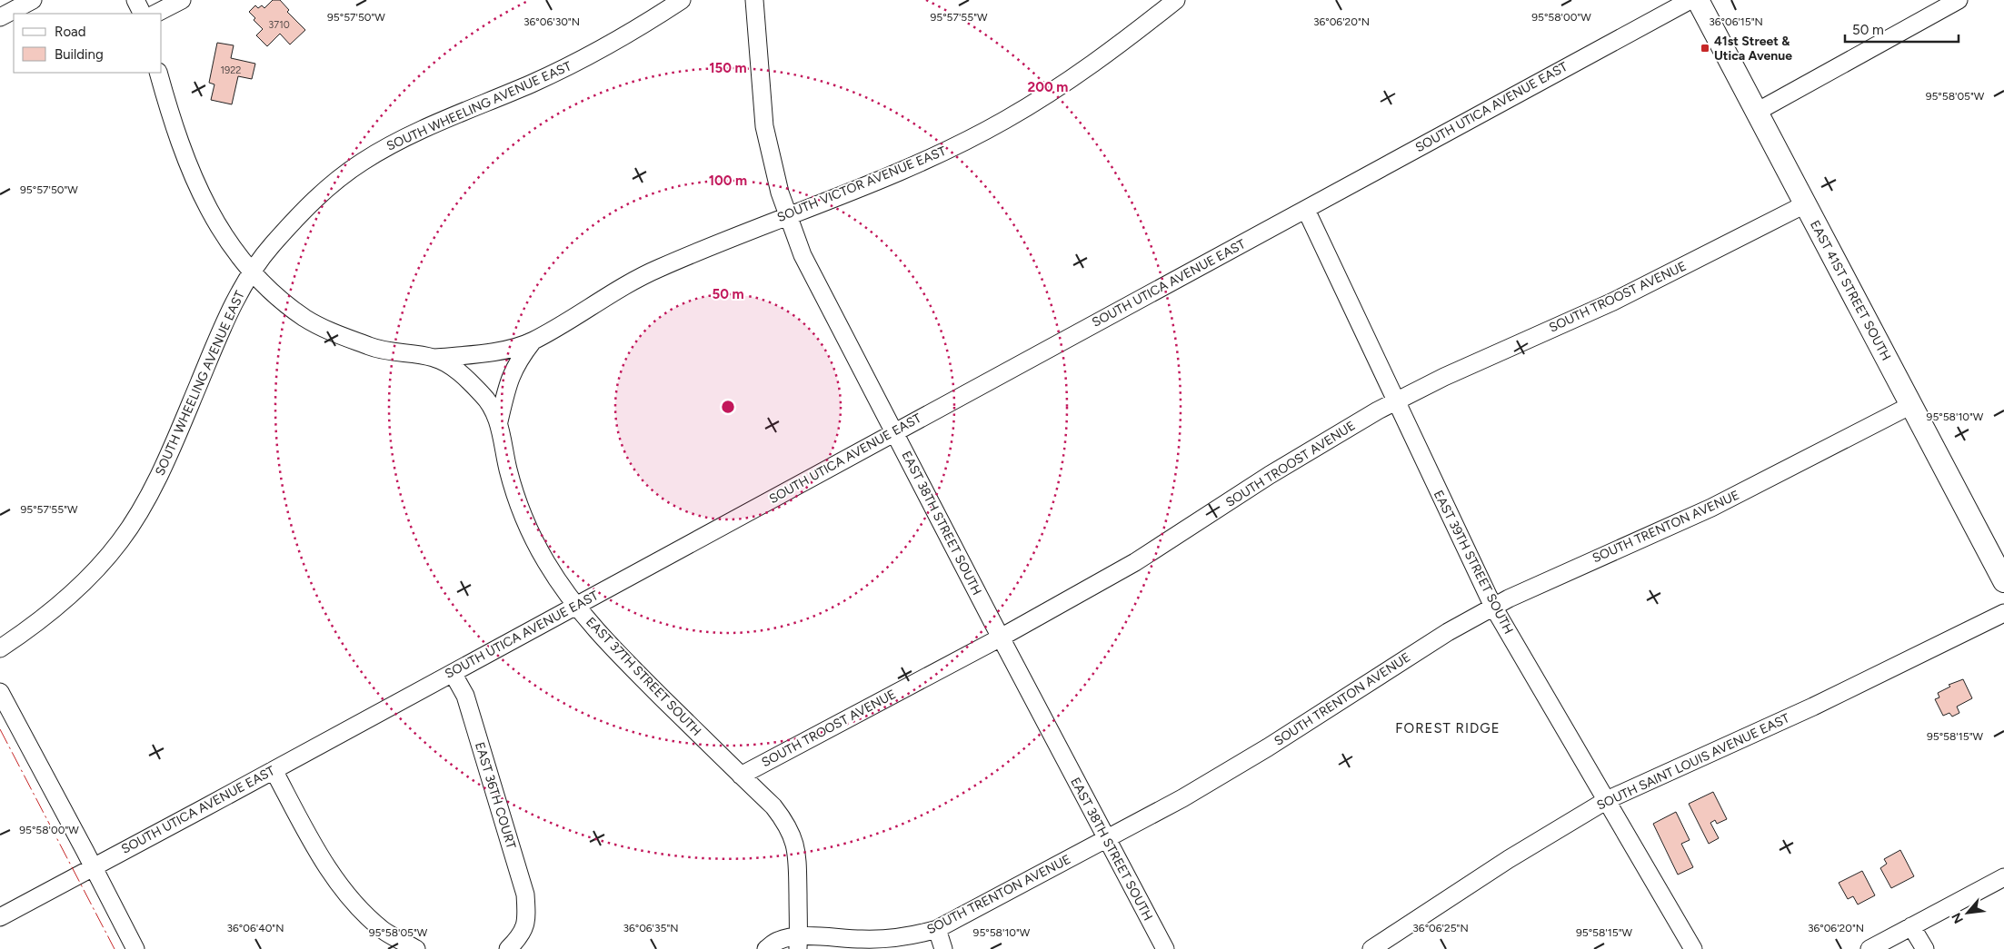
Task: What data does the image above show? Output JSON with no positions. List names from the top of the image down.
{
  "streets": {
    "main road": ["EAST 41ST STREET SOUTH"],
    "street": [
      "SOUTH WHEELING AVENUE EAST",
      "SOUTH UTICA AVENUE EAST",
      "SOUTH VICTOR AVENUE EAST",
      "SOUTH TROOST AVENUE",
      "EAST 38TH STREET SOUTH",
      "SOUTH TRENTON AVENUE",
      "EAST 39TH STREET SOUTH",
      "EAST 37TH STREET SOUTH",
      "SOUTH SAINT LOUIS AVENUE EAST",
      "EAST 36TH COURT"
    ]
  },
  "crossings": [
    ["SOUTH WHEELING AVENUE EAST", "EAST 37TH STREET SOUTH"],
    ["SOUTH UTICA AVENUE EAST", "EAST 38TH STREET SOUTH"],
    ["SOUTH UTICA AVENUE EAST", "EAST 39TH STREET SOUTH"],
    ["SOUTH UTICA AVENUE EAST", "EAST 37TH STREET SOUTH"],
    ["SOUTH UTICA AVENUE EAST", "EAST 36TH COURT"],
    ["SOUTH VICTOR AVENUE EAST", "EAST 38TH STREET SOUTH"],
    ["SOUTH VICTOR AVENUE EAST", "EAST 37TH STREET SOUTH"],
    ["EAST 41ST STREET SOUTH", "SOUTH TROOST AVENUE"],
    ["EAST 41ST STREET SOUTH", "SOUTH TRENTON AVENUE"],
    ["SOUTH TROOST AVENUE", "EAST 38TH STREET SOUTH"],
    ["SOUTH TROOST AVENUE", "EAST 39TH STREET SOUTH"],
    ["SOUTH TROOST AVENUE", "EAST 37TH STREET SOUTH"],
    ["EAST 38TH STREET SOUTH", "SOUTH TRENTON AVENUE"],
    ["SOUTH TRENTON AVENUE", "EAST 39TH STREET SOUTH"],
    ["SOUTH TRENTON AVENUE", "EAST 37TH STREET SOUTH"],
    ["EAST 39TH STREET SOUTH", "SOUTH SAINT LOUIS AVENUE EAST"]
  ],
  "districts": ["FOREST RIDGE"],
  "places": {
    "transit": ["41st Street & Utica Avenue"]
  },
  "house_numbers": ["3710", "1922"],
  "legend": ["Road", "Building"],
  "scale_bar": "50 m",
  "north": "bottom left",
  "coordinates": [
    "95°57'55\"W",
    "95°57'50\"W",
    "95°58'00\"W",
    "36°06'30\"N",
    "36°06'20\"N",
    "36°06'15\"N",
    "95°58'05\"W",
    "95°58'10\"W",
    "95°58'15\"W",
    "36°06'40\"N",
    "36°06'35\"N",
    "36°06'25\"N"
  ],
  "rings": [
    "150 m",
    "200 m",
    "100 m",
    "50 m"
  ]
}
